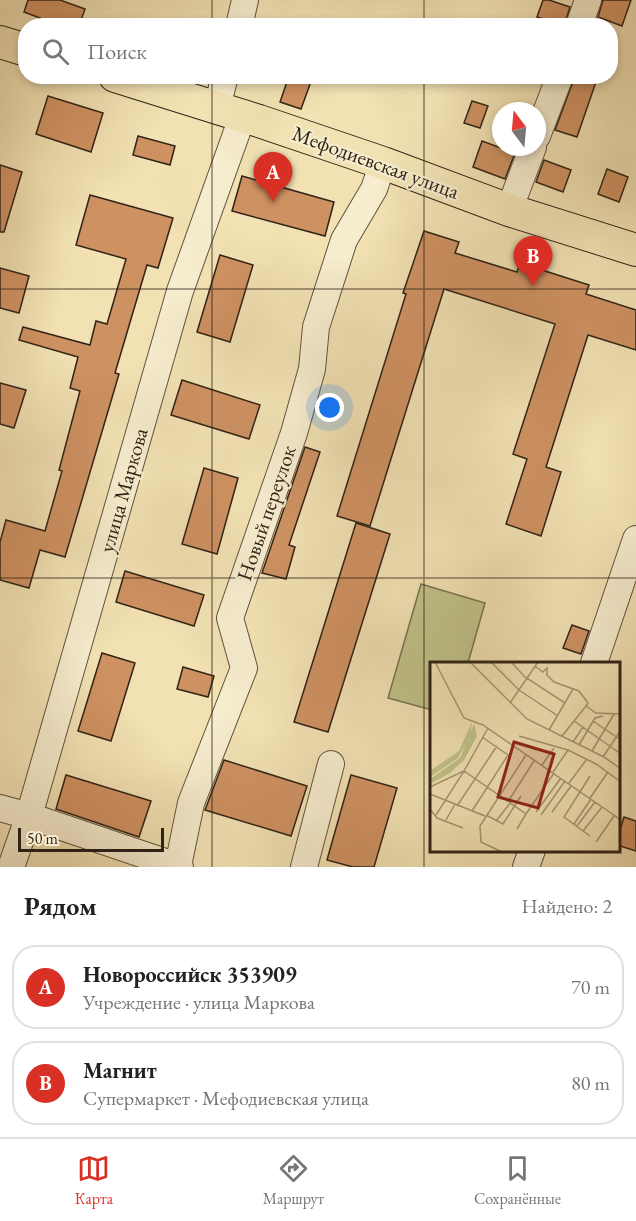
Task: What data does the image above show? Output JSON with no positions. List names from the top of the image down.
{
  "streets": {
    "main road": ["Мефодиевская улица"],
    "street": ["улица Маркова", "Новый переулок"]
  },
  "crossings": [
    ["Мефодиевская улица", "улица Маркова"],
    ["Мефодиевская улица", "Новый переулок"]
  ],
  "scale_bar": "50 m",
  "north": "top",
  "page": {
    "search": "Поиск",
    "pins": ["A", "B"],
    "scale": "50 m",
    "heading": ["Рядом", "Найдено: 2"],
    "list": [
      {
        "mark": "A",
        "name": "Новороссийск 353909",
        "note": "Учреждение · улица Маркова",
        "value": "70 m"
      },
      {
        "mark": "B",
        "name": "Магнит",
        "note": "Супермаркет · Мефодиевская улица",
        "value": "80 m"
      }
    ],
    "nav": ["Карта", "Маршрут", "Сохранённые"]
  }
}
